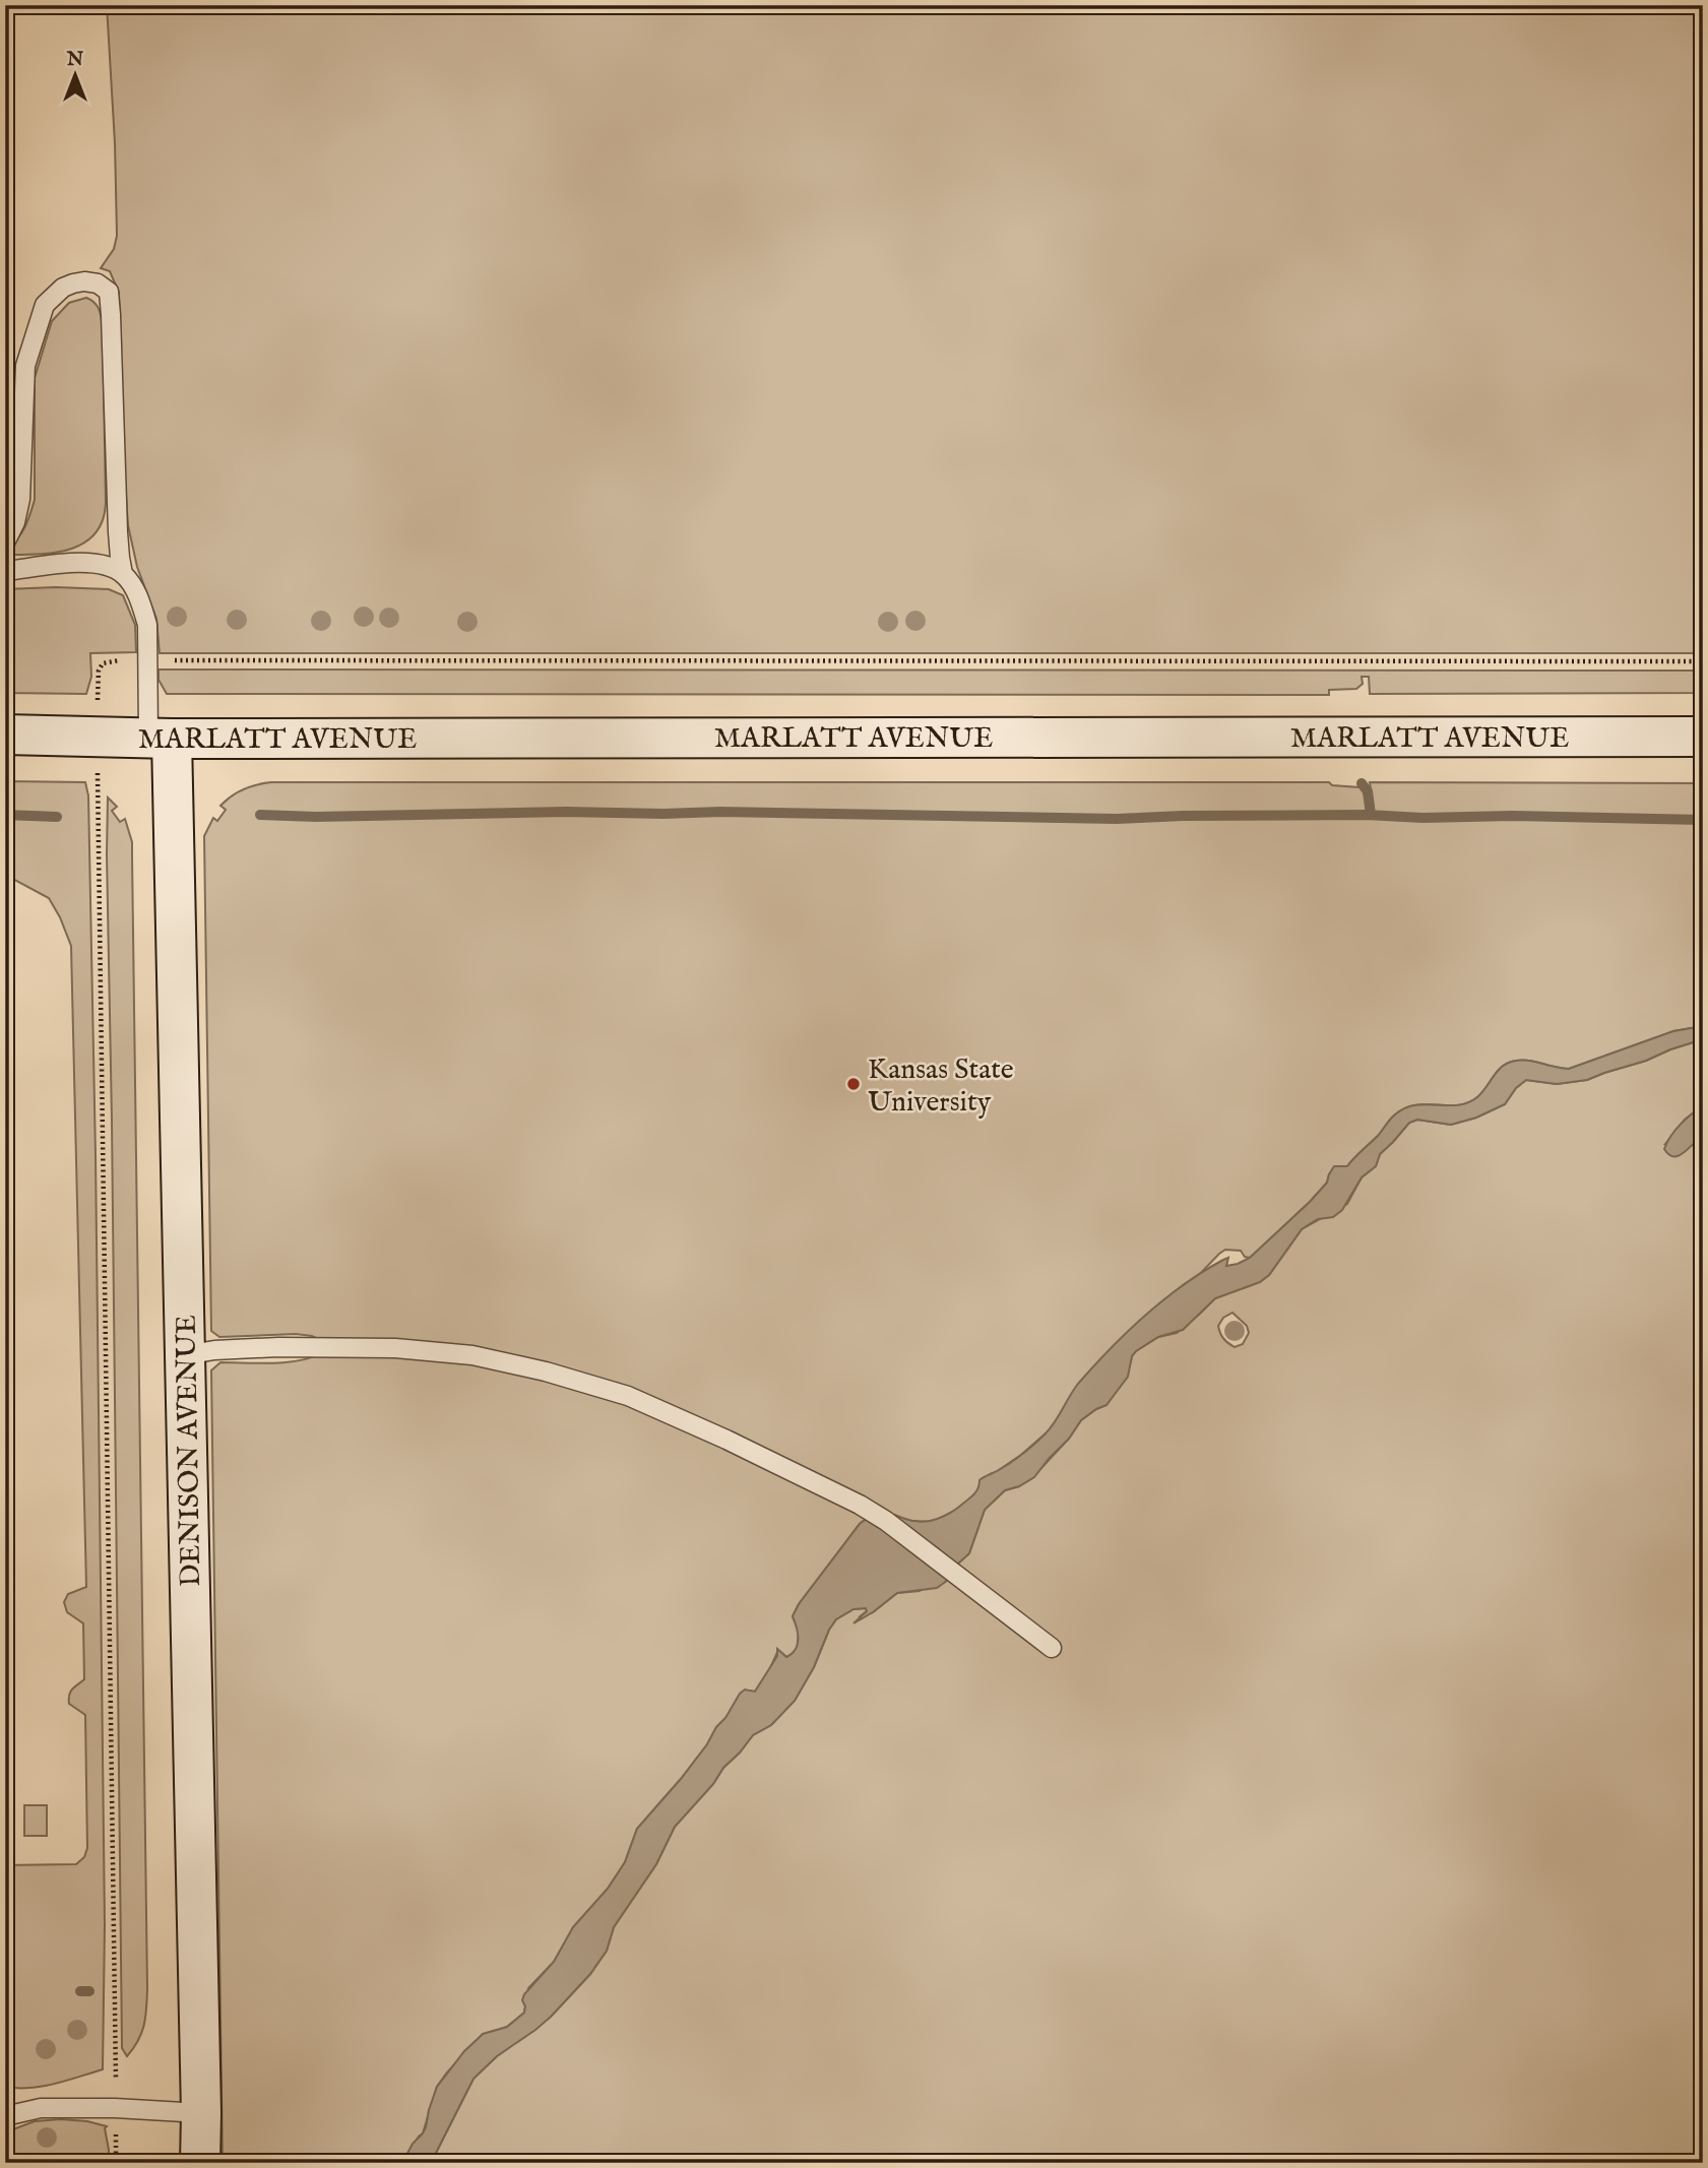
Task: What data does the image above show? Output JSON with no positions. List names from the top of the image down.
{
  "streets": {
    "main road": ["MARLATT AVENUE", "DENISON AVENUE"]
  },
  "crossings": [
    ["MARLATT AVENUE", "DENISON AVENUE"]
  ],
  "places": ["Kansas State University"],
  "north": "top"
}
